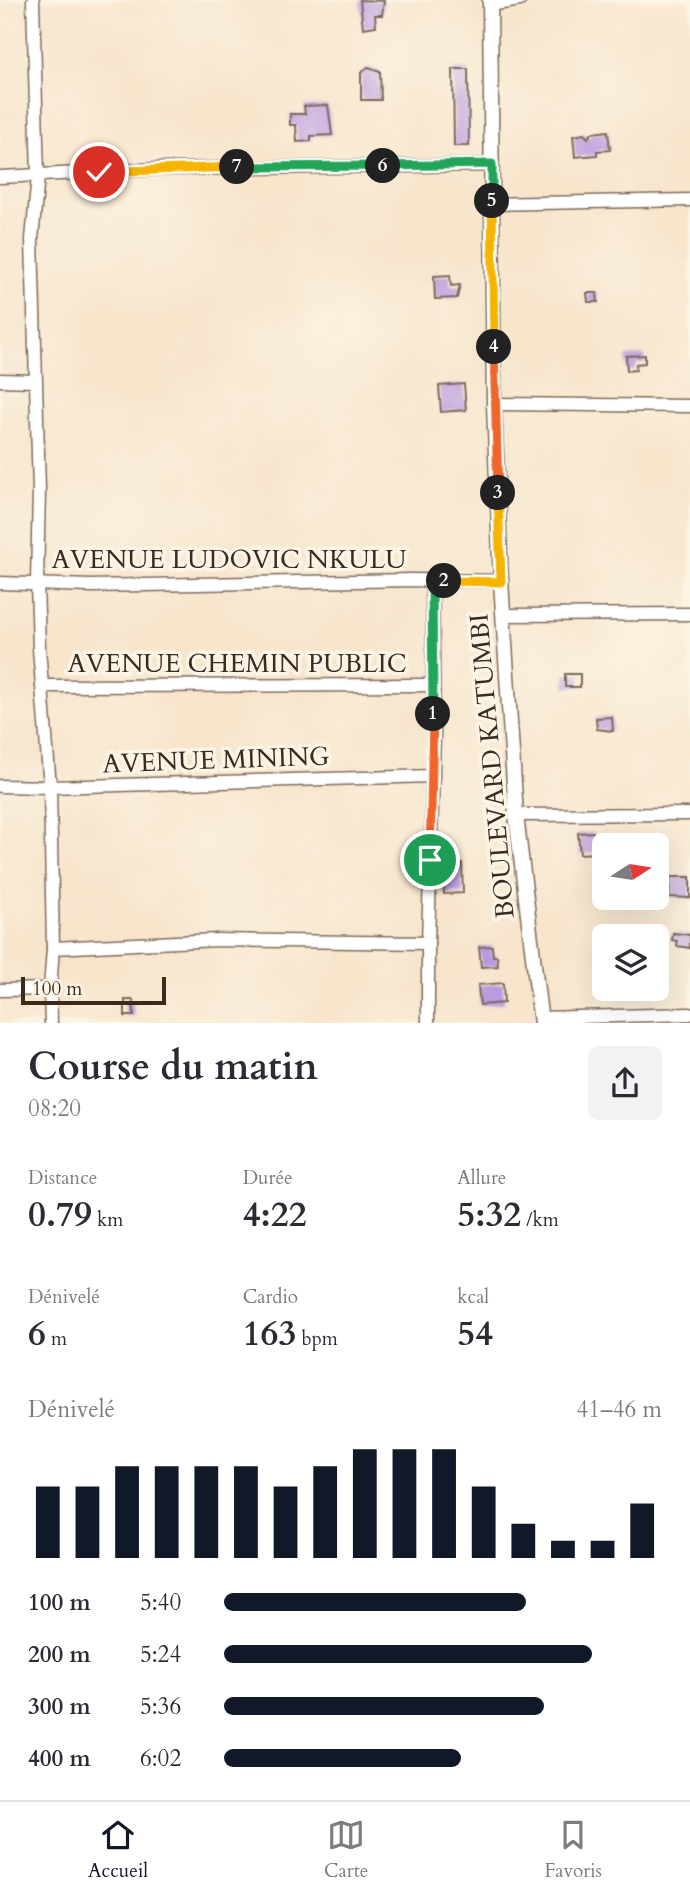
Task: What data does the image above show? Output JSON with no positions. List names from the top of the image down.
{
  "streets": {
    "street": [
      "AVENUE LUDOVIC NKULU",
      "AVENUE CHEMIN PUBLIC",
      "AVENUE MINING",
      "BOULEVARD KATUMBI"
    ]
  },
  "crossings": [
    ["AVENUE LUDOVIC NKULU", "BOULEVARD KATUMBI"]
  ],
  "scale_bar": "100 m",
  "north": "right",
  "page": {
    "pins": [
      "6",
      "7",
      "5",
      "4",
      "3",
      "2",
      "1"
    ],
    "scale": "100 m",
    "heading": ["Course du matin", "08:20"],
    "stats": [
      ["Distance", "0.79 km"],
      ["Durée", "4:22"],
      ["Allure", "5:32 /km"],
      ["Dénivelé", "6 m"],
      ["Cardio", "163 bpm"],
      ["kcal", "54"]
    ],
    "chart": ["Dénivelé", "41–46 m"],
    "list": [
      {
        "name": "100 m",
        "note": "5:40"
      },
      {
        "name": "200 m",
        "note": "5:24"
      },
      {
        "name": "300 m",
        "note": "5:36"
      },
      {
        "name": "400 m",
        "note": "6:02"
      }
    ],
    "tabs": ["Accueil", "Carte", "Favoris"]
  }
}
